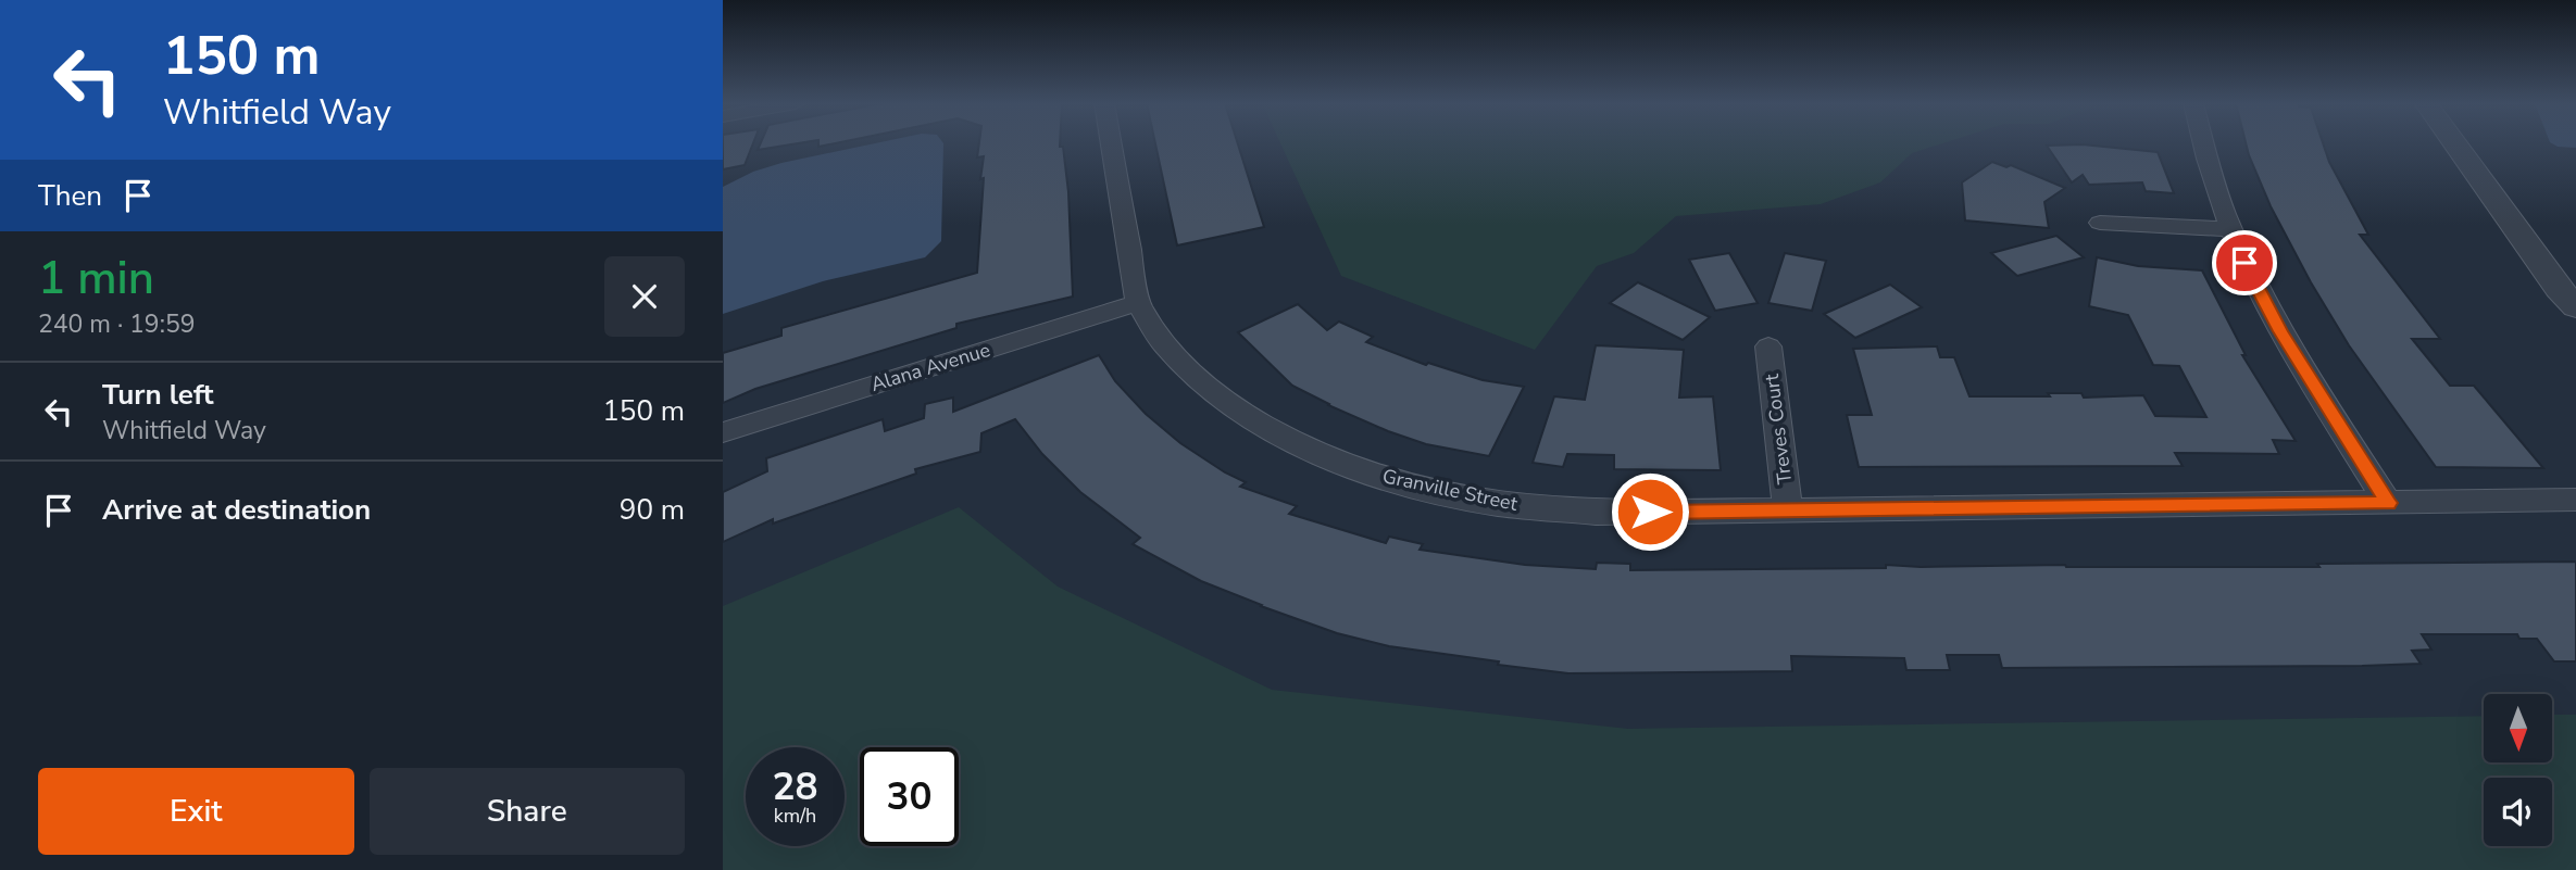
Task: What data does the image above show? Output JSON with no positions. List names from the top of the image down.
{
  "streets": {
    "street": ["Alana Avenue", "Treves Court", "Granville Street"]
  },
  "crossings": [
    ["Alana Avenue", "Granville Street"],
    ["Treves Court", "Granville Street"]
  ],
  "north": "bottom",
  "page": {
    "turn": ["150 m", "Whitfield Way"],
    "then": "Then",
    "heading": ["1 min", "240 m · 19:59"],
    "list": [
      {
        "name": "Turn left",
        "note": "Whitfield Way",
        "value": "150 m"
      },
      {
        "name": "Arrive at destination",
        "value": "90 m"
      }
    ],
    "speed": "28 km/h",
    "limit": "30",
    "buttons": ["Exit", "Share"]
  }
}
